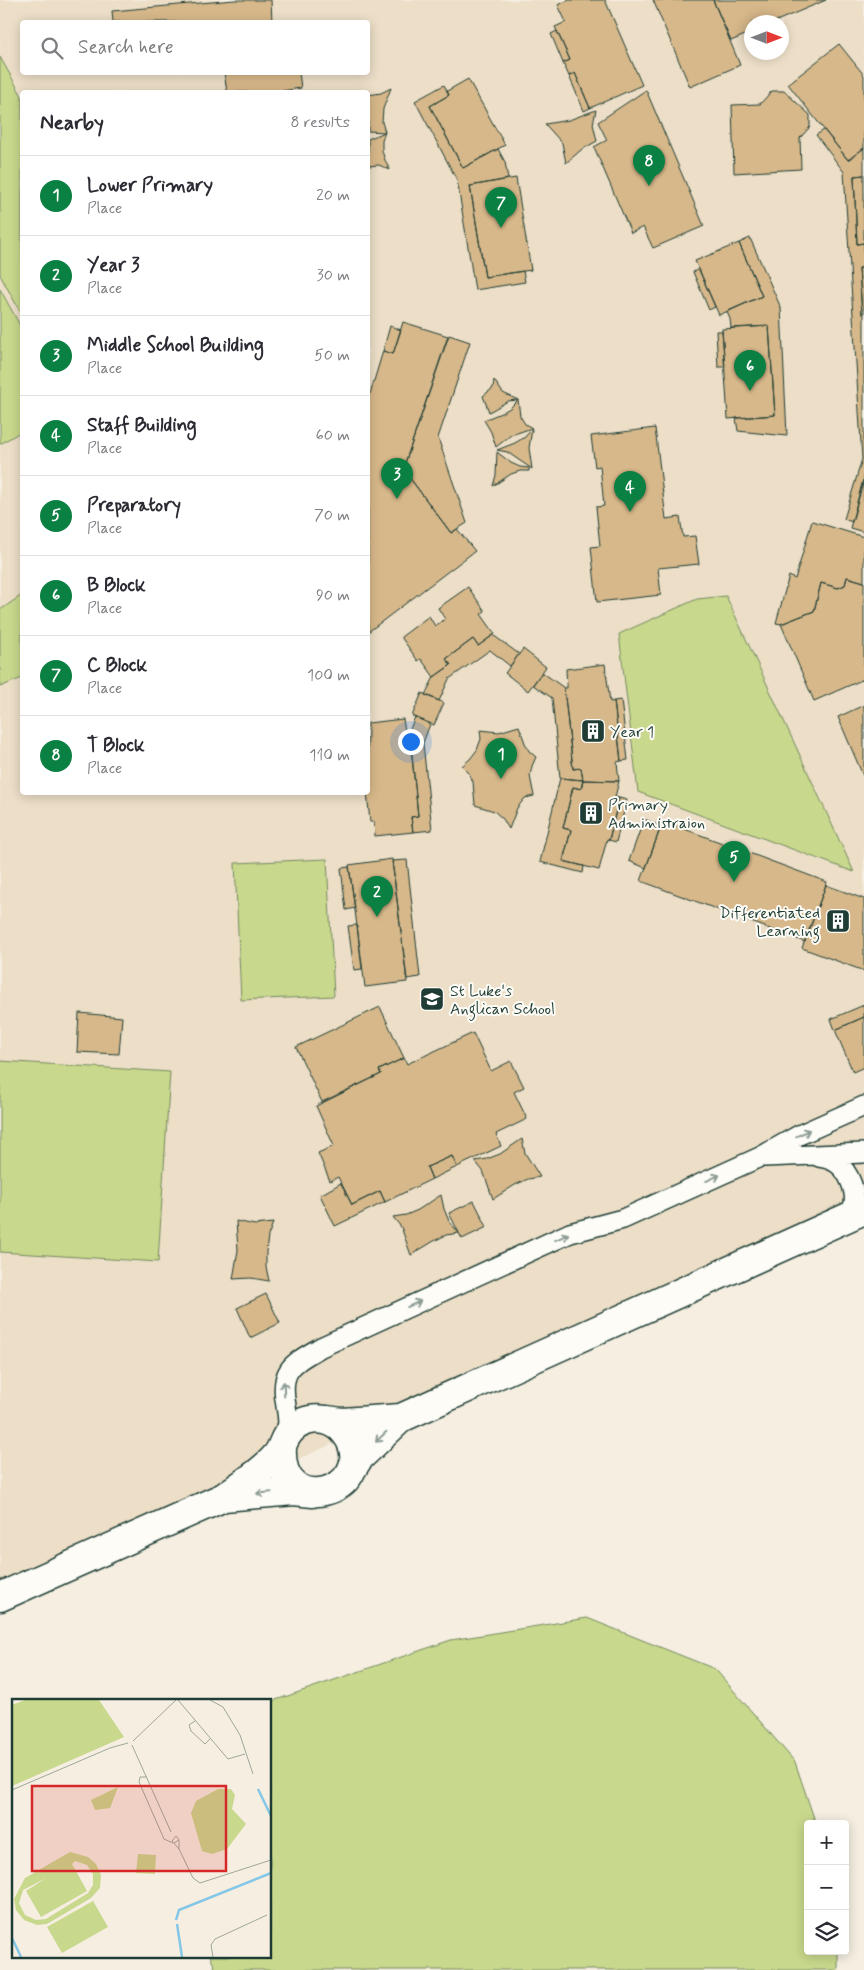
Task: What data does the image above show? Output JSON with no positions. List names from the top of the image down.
{
  "places": {
    "building": ["Year 1", "Primary Administraion", "Differentiated Learning"],
    "school or university": ["St Luke's Anglican School"]
  },
  "north": "right",
  "page": {
    "search": "Search here",
    "heading": ["Nearby", "8 results"],
    "pins": [
      "8",
      "7",
      "6",
      "3",
      "4",
      "1",
      "5",
      "2"
    ],
    "list": [
      {
        "mark": "1",
        "name": "Lower Primary",
        "note": "Place",
        "value": "20 m"
      },
      {
        "mark": "2",
        "name": "Year 3",
        "note": "Place",
        "value": "30 m"
      },
      {
        "mark": "3",
        "name": "Middle School Building",
        "note": "Place",
        "value": "50 m"
      },
      {
        "mark": "4",
        "name": "Staff Building",
        "note": "Place",
        "value": "60 m"
      },
      {
        "mark": "5",
        "name": "Preparatory",
        "note": "Place",
        "value": "70 m"
      },
      {
        "mark": "6",
        "name": "B Block",
        "note": "Place",
        "value": "90 m"
      },
      {
        "mark": "7",
        "name": "C Block",
        "note": "Place",
        "value": "100 m"
      },
      {
        "mark": "8",
        "name": "T Block",
        "note": "Place",
        "value": "110 m"
      }
    ],
    "map_buttons": ["+", "−"]
  }
}
